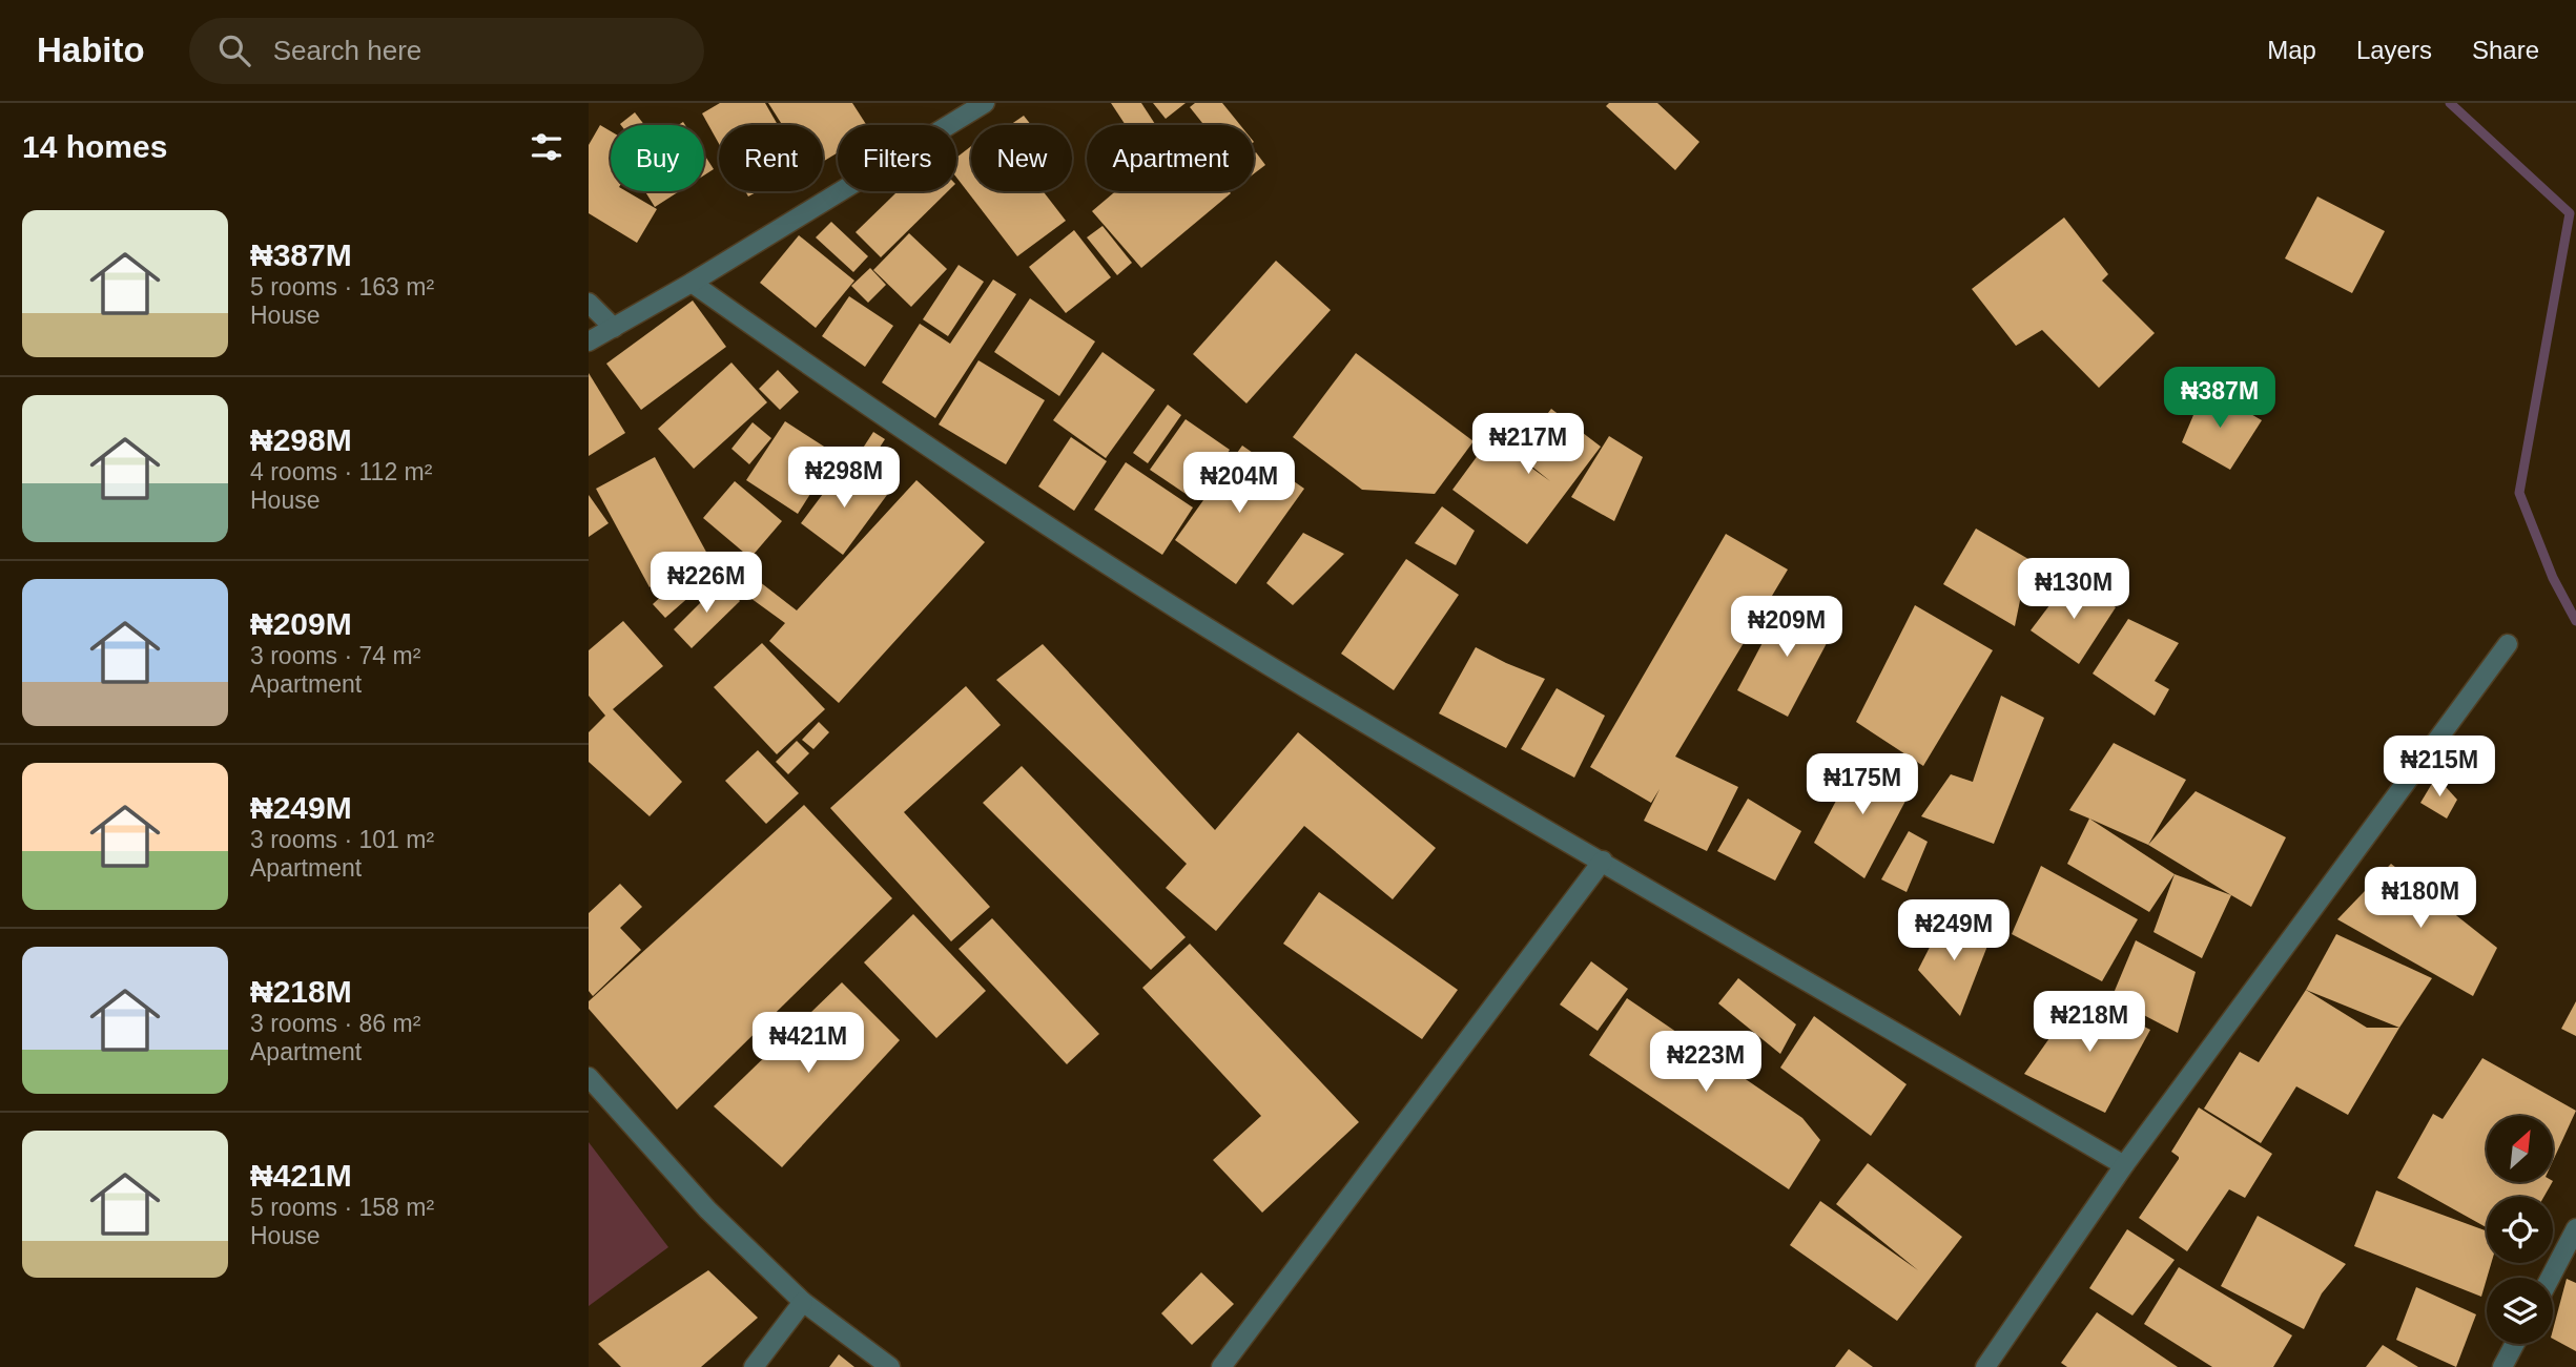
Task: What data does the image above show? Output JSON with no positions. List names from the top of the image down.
{
  "north": "top right",
  "page": {
    "header": "Habito",
    "search": "Search here",
    "nav": ["Map", "Layers", "Share"],
    "heading": "14 homes",
    "chip": [
      "Buy",
      "Rent",
      "Filters",
      "New",
      "Apartment"
    ],
    "list": [
      {
        "name": "₦387M",
        "note": "5 rooms · 163 m² · House"
      },
      {
        "name": "₦298M",
        "note": "4 rooms · 112 m² · House"
      },
      {
        "name": "₦209M",
        "note": "3 rooms · 74 m² · Apartment"
      },
      {
        "name": "₦249M",
        "note": "3 rooms · 101 m² · Apartment"
      },
      {
        "name": "₦218M",
        "note": "3 rooms · 86 m² · Apartment"
      },
      {
        "name": "₦421M",
        "note": "5 rooms · 158 m² · House"
      }
    ],
    "price": [
      "₦387M",
      "₦217M",
      "₦298M",
      "₦204M",
      "₦226M",
      "₦130M",
      "₦209M",
      "₦215M",
      "₦175M",
      "₦180M",
      "₦249M",
      "₦218M",
      "₦421M",
      "₦223M"
    ]
  }
}
